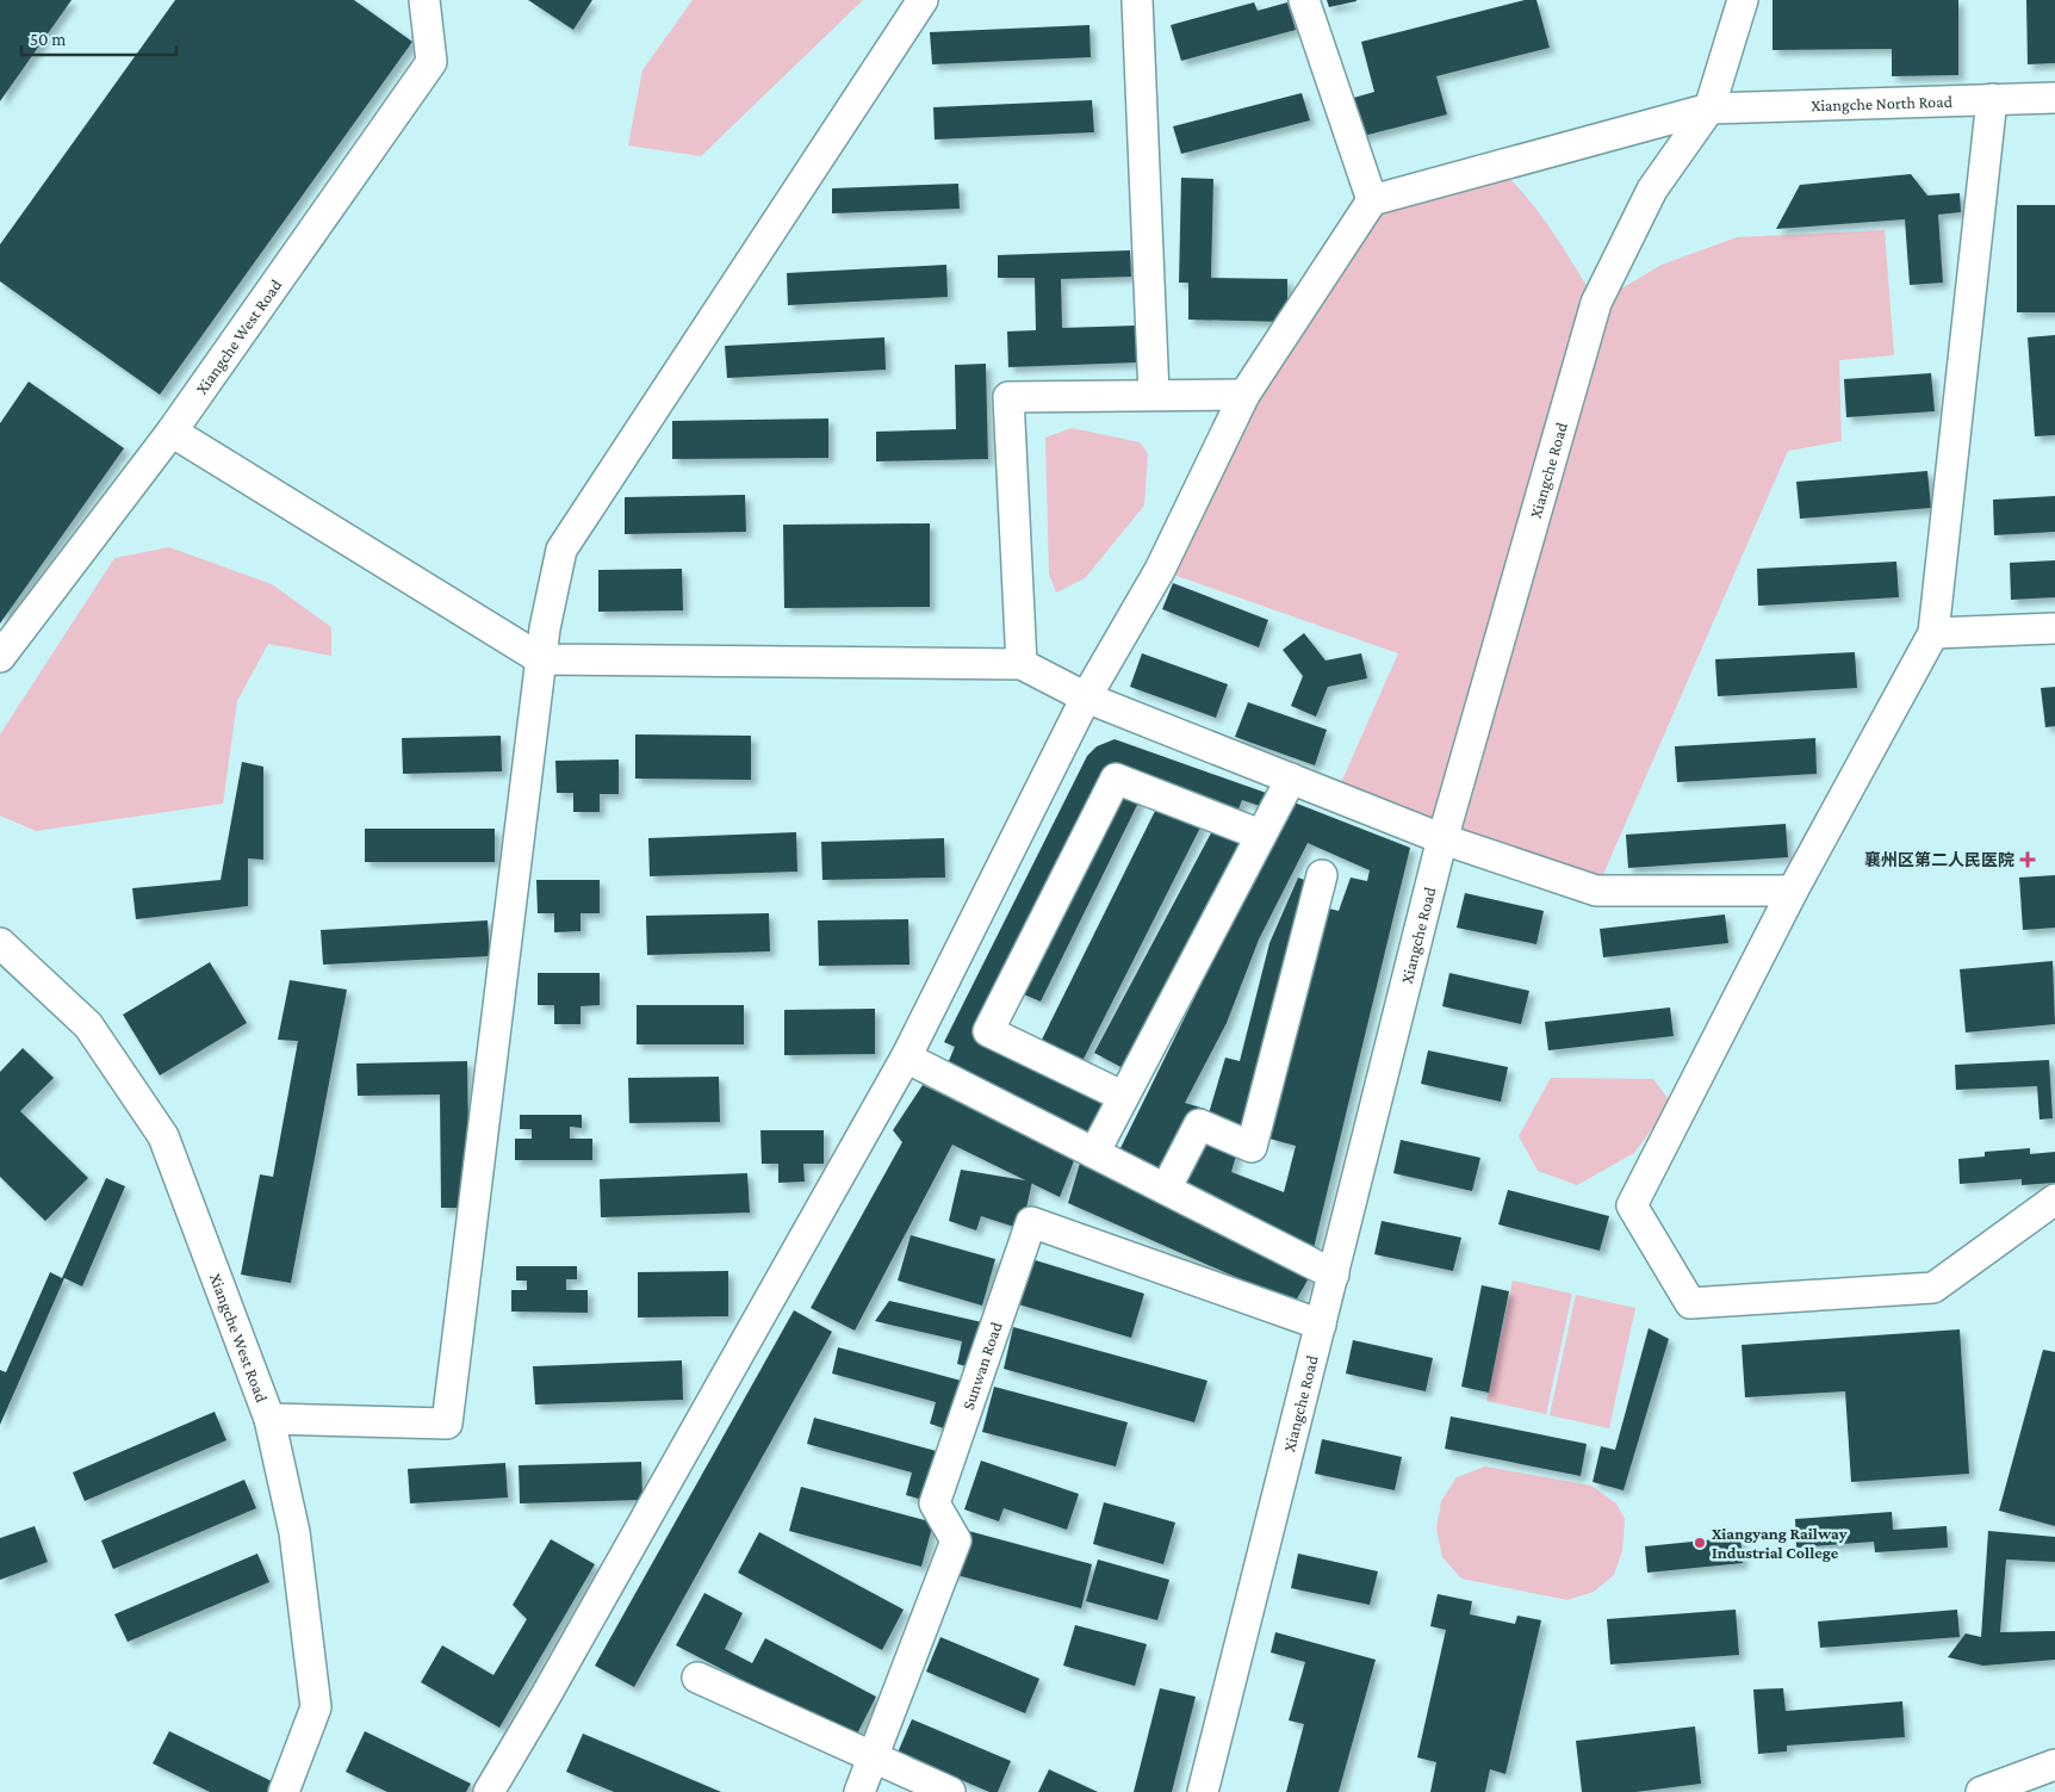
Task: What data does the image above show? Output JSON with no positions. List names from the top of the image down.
{
  "streets": {
    "street": [
      "Xiangche North Road",
      "Xiangche West Road",
      "Xiangche Road",
      "Sunwan Road"
    ]
  },
  "crossings": [
    ["Xiangche North Road", "Xiangche Road"],
    ["Xiangche Road", "Sunwan Road"]
  ],
  "places": {
    "health": ["襄州区第二人民医院"],
    "other": ["Xiangyang Railway Industrial College"]
  },
  "scale_bar": "50 m"
}
